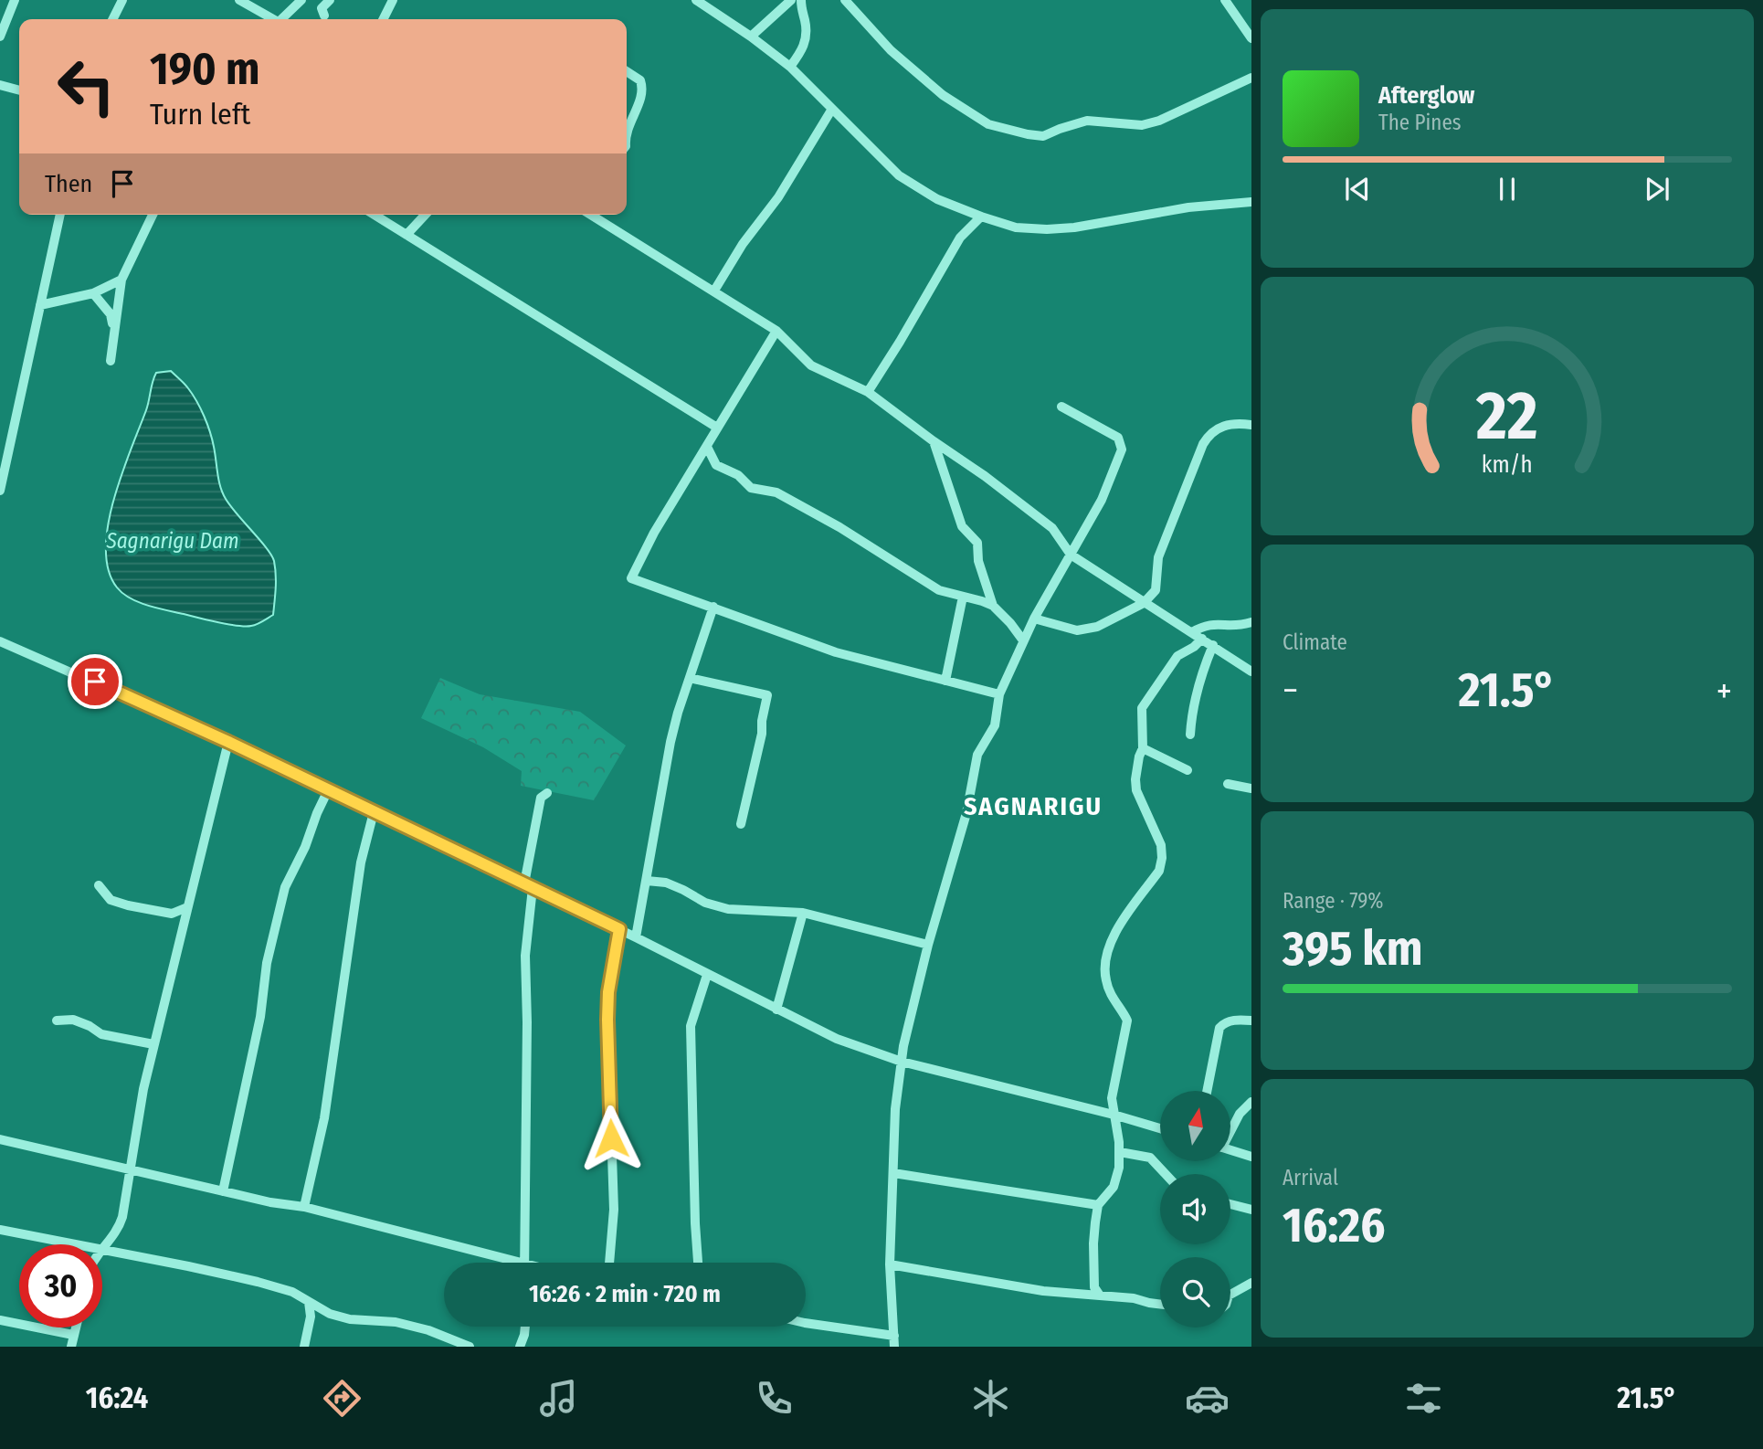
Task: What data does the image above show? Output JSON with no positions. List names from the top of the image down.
{
  "districts": ["SAGNARIGU"],
  "water": ["Sagnarigu Dam"],
  "north": "top",
  "page": {
    "turn": ["190 m", "Turn left"],
    "song": ["Afterglow", "The Pines"],
    "then": "Then",
    "tile": [
      "Climate",
      ["Range · 79%", "395 km"],
      ["Arrival", "16:26"]
    ],
    "heat": ["−", "21.5°", "+"],
    "limit": "30",
    "trip": "16:26 · 2 min · 720 m",
    "tabs": ["16:24", "21.5°"],
    "gauge": ["22", "km/h"]
  }
}
